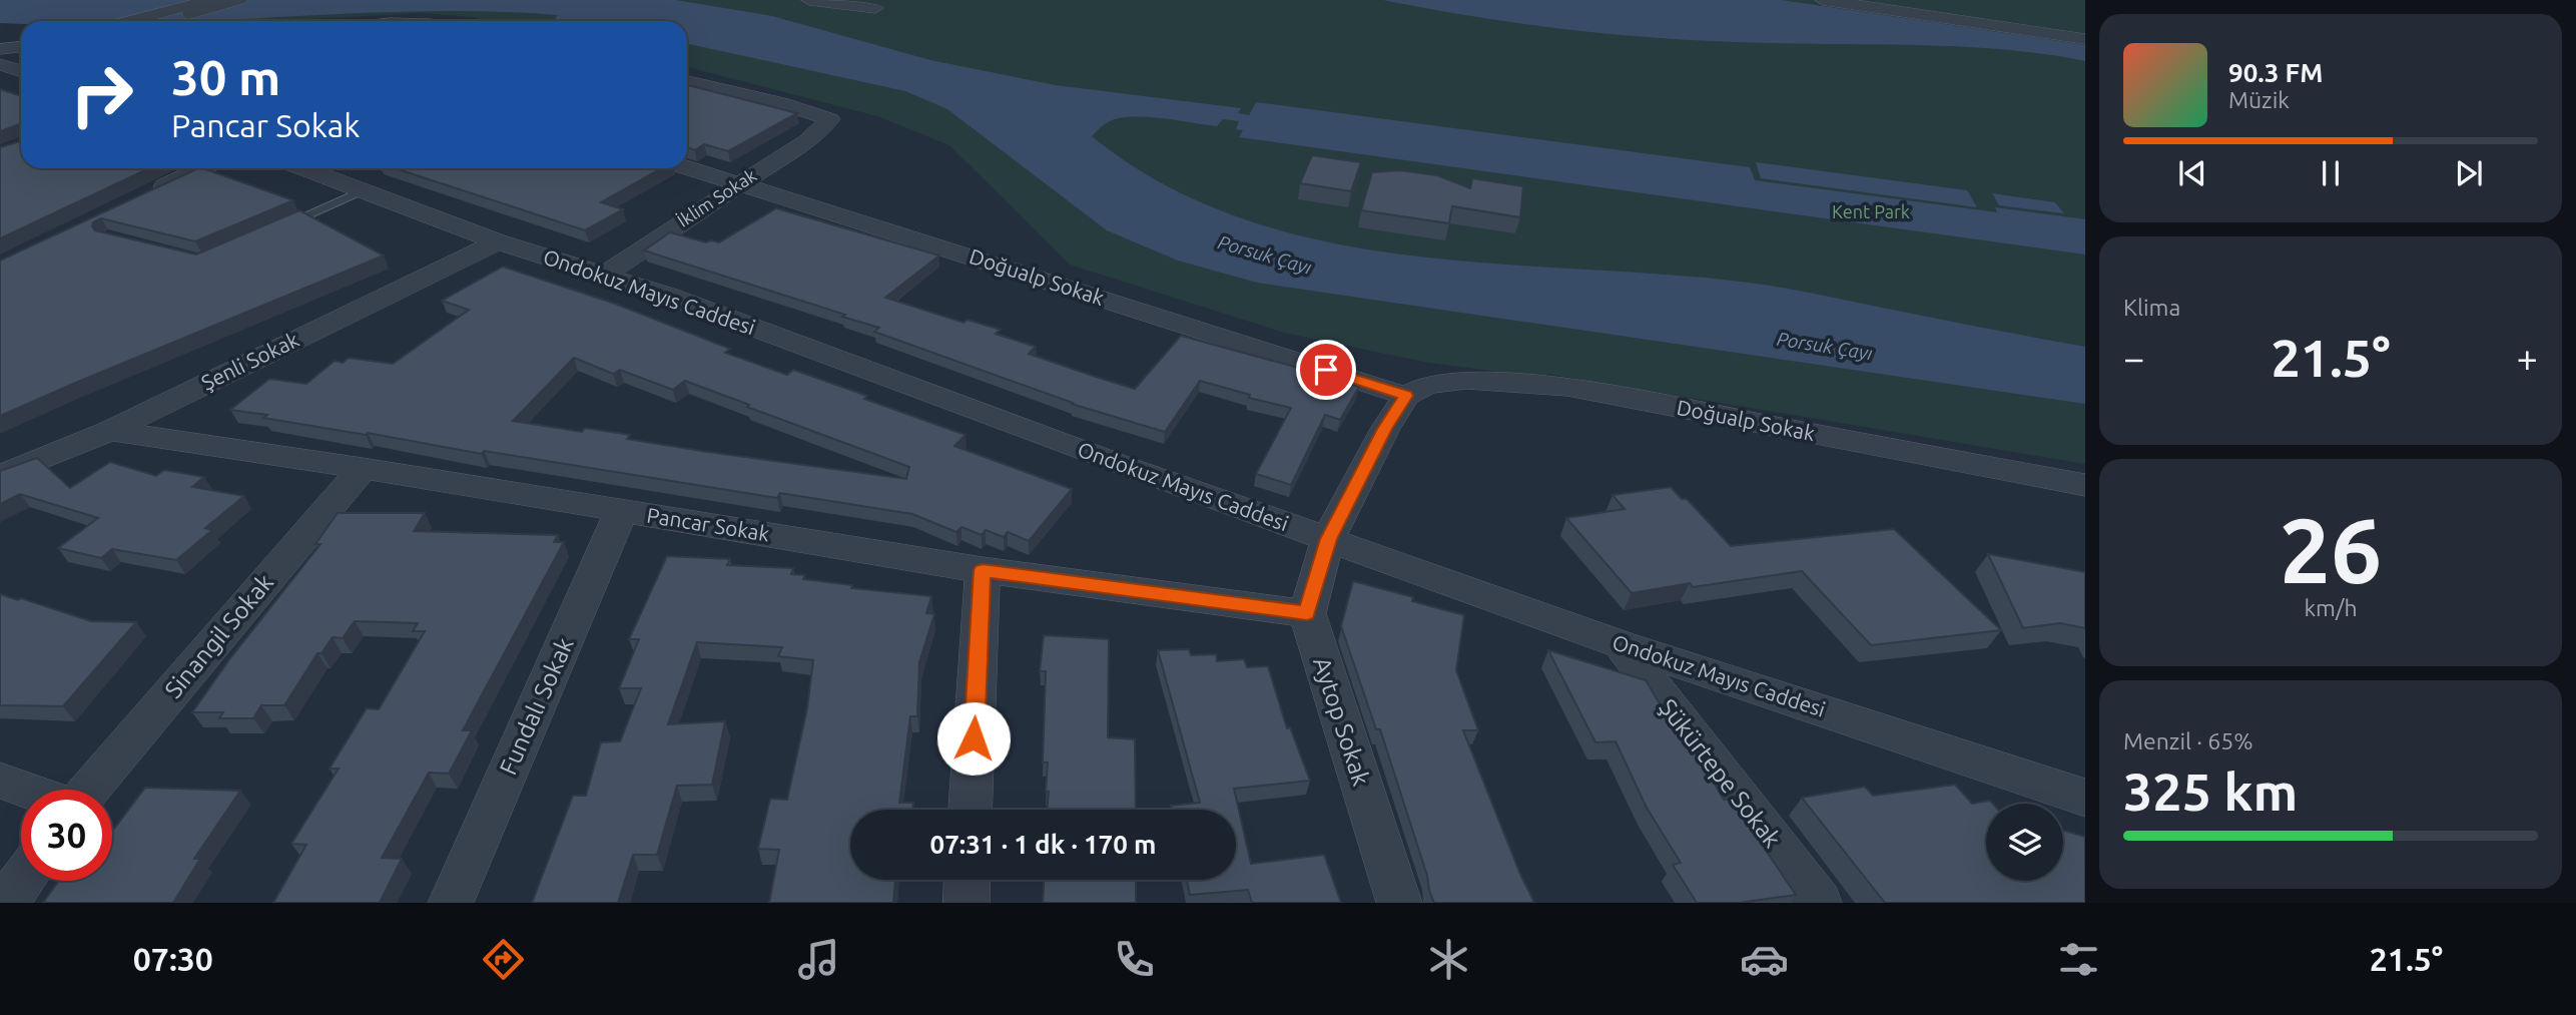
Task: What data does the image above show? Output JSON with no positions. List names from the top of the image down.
{
  "streets": {
    "street": [
      "İklim Sokak",
      "Doğualp Sokak",
      "Ondokuz Mayıs Caddesi",
      "Şenli Sokak",
      "Pancar Sokak",
      "Sinangil Sokak",
      "Fundalı Sokak",
      "Aytop Sokak",
      "Şükürtepe Sokak"
    ]
  },
  "crossings": [
    ["İklim Sokak", "Doğualp Sokak"],
    ["İklim Sokak", "Ondokuz Mayıs Caddesi"],
    ["Ondokuz Mayıs Caddesi", "Şenli Sokak"],
    ["Ondokuz Mayıs Caddesi", "Şükürtepe Sokak"],
    ["Şenli Sokak", "Pancar Sokak"],
    ["Pancar Sokak", "Sinangil Sokak"],
    ["Pancar Sokak", "Fundalı Sokak"],
    ["Pancar Sokak", "Aytop Sokak"]
  ],
  "water": ["Porsuk Çayı"],
  "parks": ["Kent Park"],
  "page": {
    "turn": ["30 m", "Pancar Sokak"],
    "song": ["90.3 FM", "Müzik"],
    "tile": [
      "Klima",
      ["26", "km/h"],
      ["Menzil · 65%", "325 km"]
    ],
    "heat": ["−", "21.5°", "+"],
    "limit": "30",
    "trip": "07:31 · 1 dk · 170 m",
    "tabs": ["07:30", "21.5°"]
  }
}
